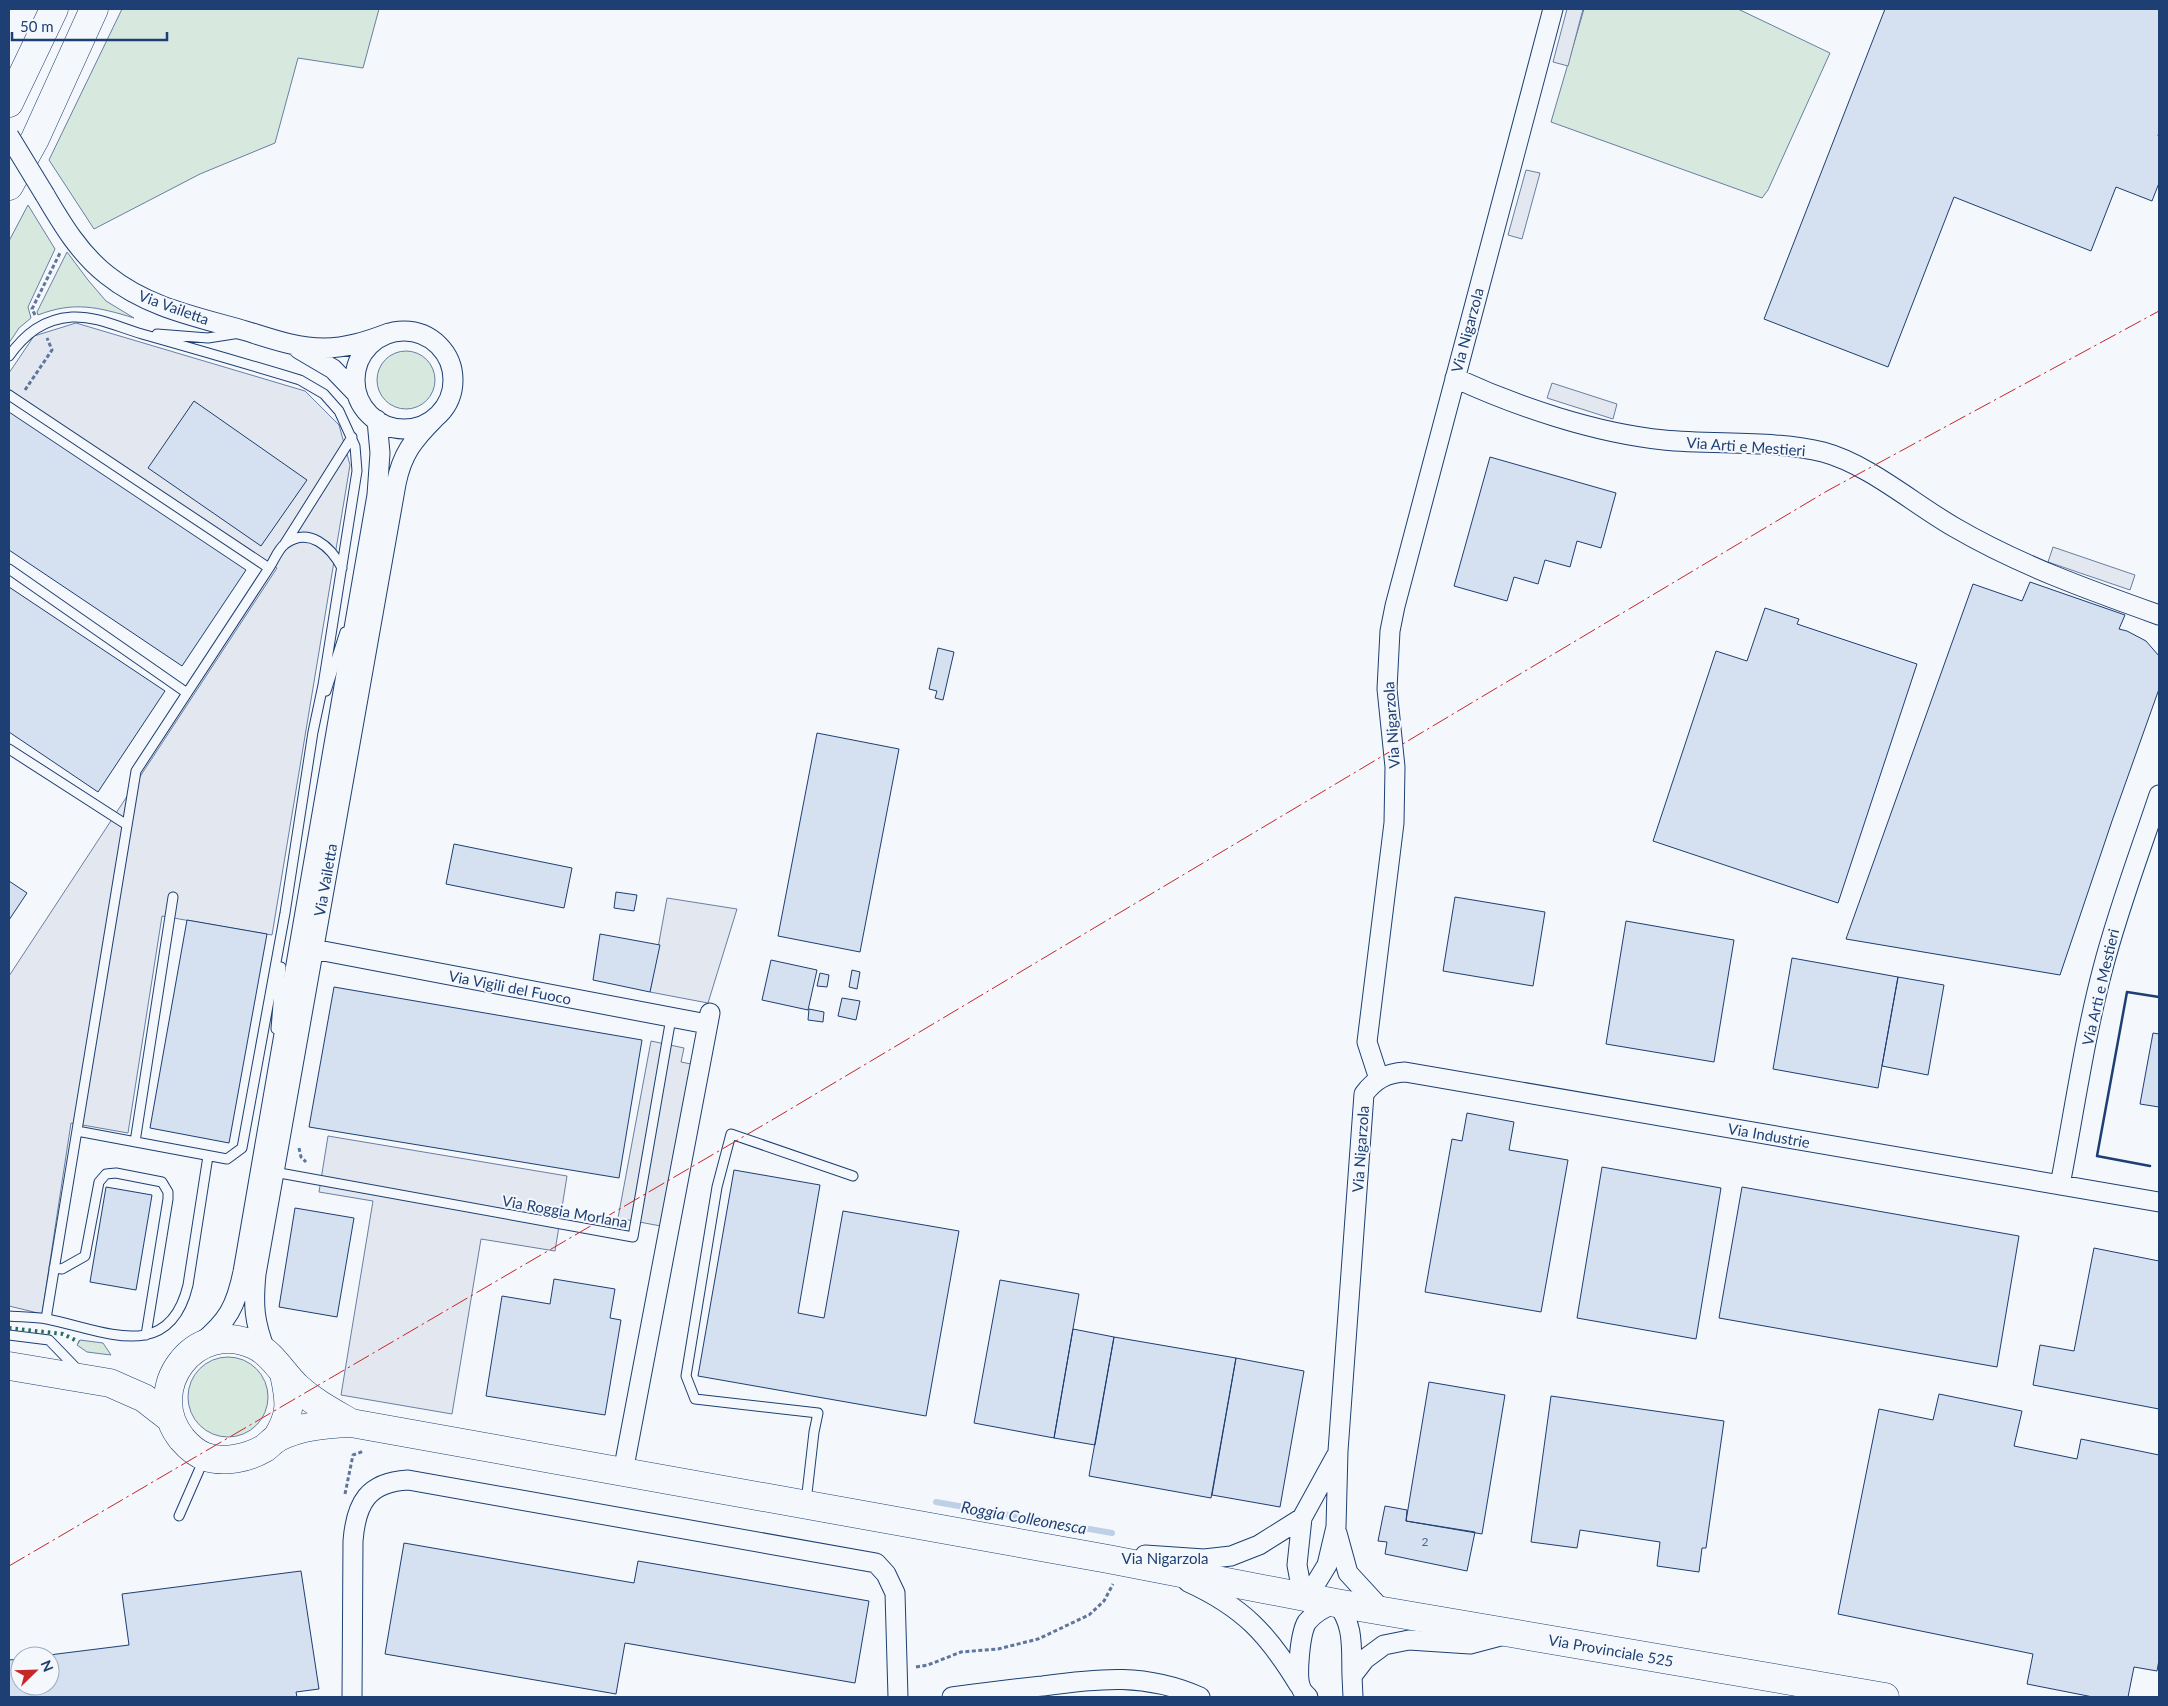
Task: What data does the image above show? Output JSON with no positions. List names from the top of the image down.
{
  "streets": {
    "main road": ["Via Provinciale 525"],
    "street": [
      "Via Vailetta",
      "Via Nigarzola",
      "Via Arti e Mestieri",
      "Via Vigili del Fuoco",
      "Via Industrie"
    ],
    "lane": ["Via Roggia Morlana"]
  },
  "crossings": [
    ["Via Vailetta", "Via Vigili del Fuoco"],
    ["Via Vailetta", "Via Roggia Morlana"],
    ["Via Nigarzola", "Via Arti e Mestieri"],
    ["Via Nigarzola", "Via Industrie"],
    ["Via Nigarzola", "Via Provinciale 525"],
    ["Via Arti e Mestieri", "Via Industrie"],
    ["Via Vigili del Fuoco", "Via Roggia Morlana"],
    ["Via Vigili del Fuoco", "Via Provinciale 525"]
  ],
  "water": ["Roggia Colleonesca"],
  "house_numbers": ["2"],
  "scale_bar": "50 m",
  "north": "top right"
}
